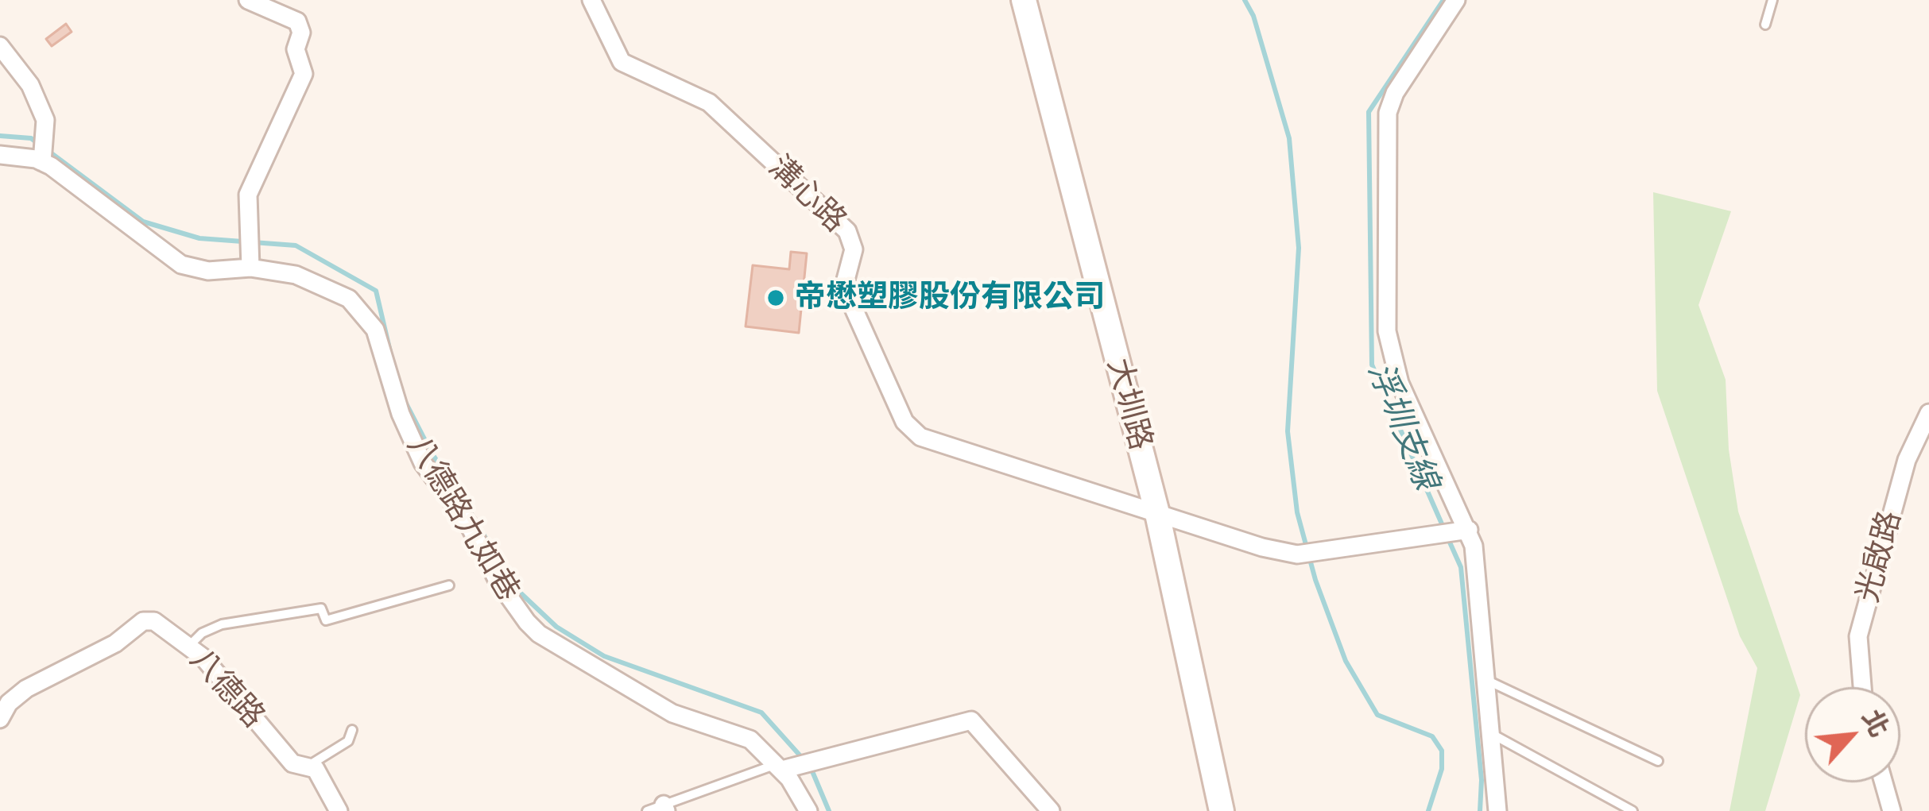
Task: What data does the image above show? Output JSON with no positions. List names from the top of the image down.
{
  "streets": {
    "street": [
      "溝心路",
      "大圳路",
      "八德路九如巷",
      "光啟路",
      "八德路"
    ]
  },
  "crossings": [
    ["溝心路", "大圳路"]
  ],
  "water": ["浮圳支線"],
  "places": ["帝懋塑膠股份有限公司"],
  "north": "top right"
}
